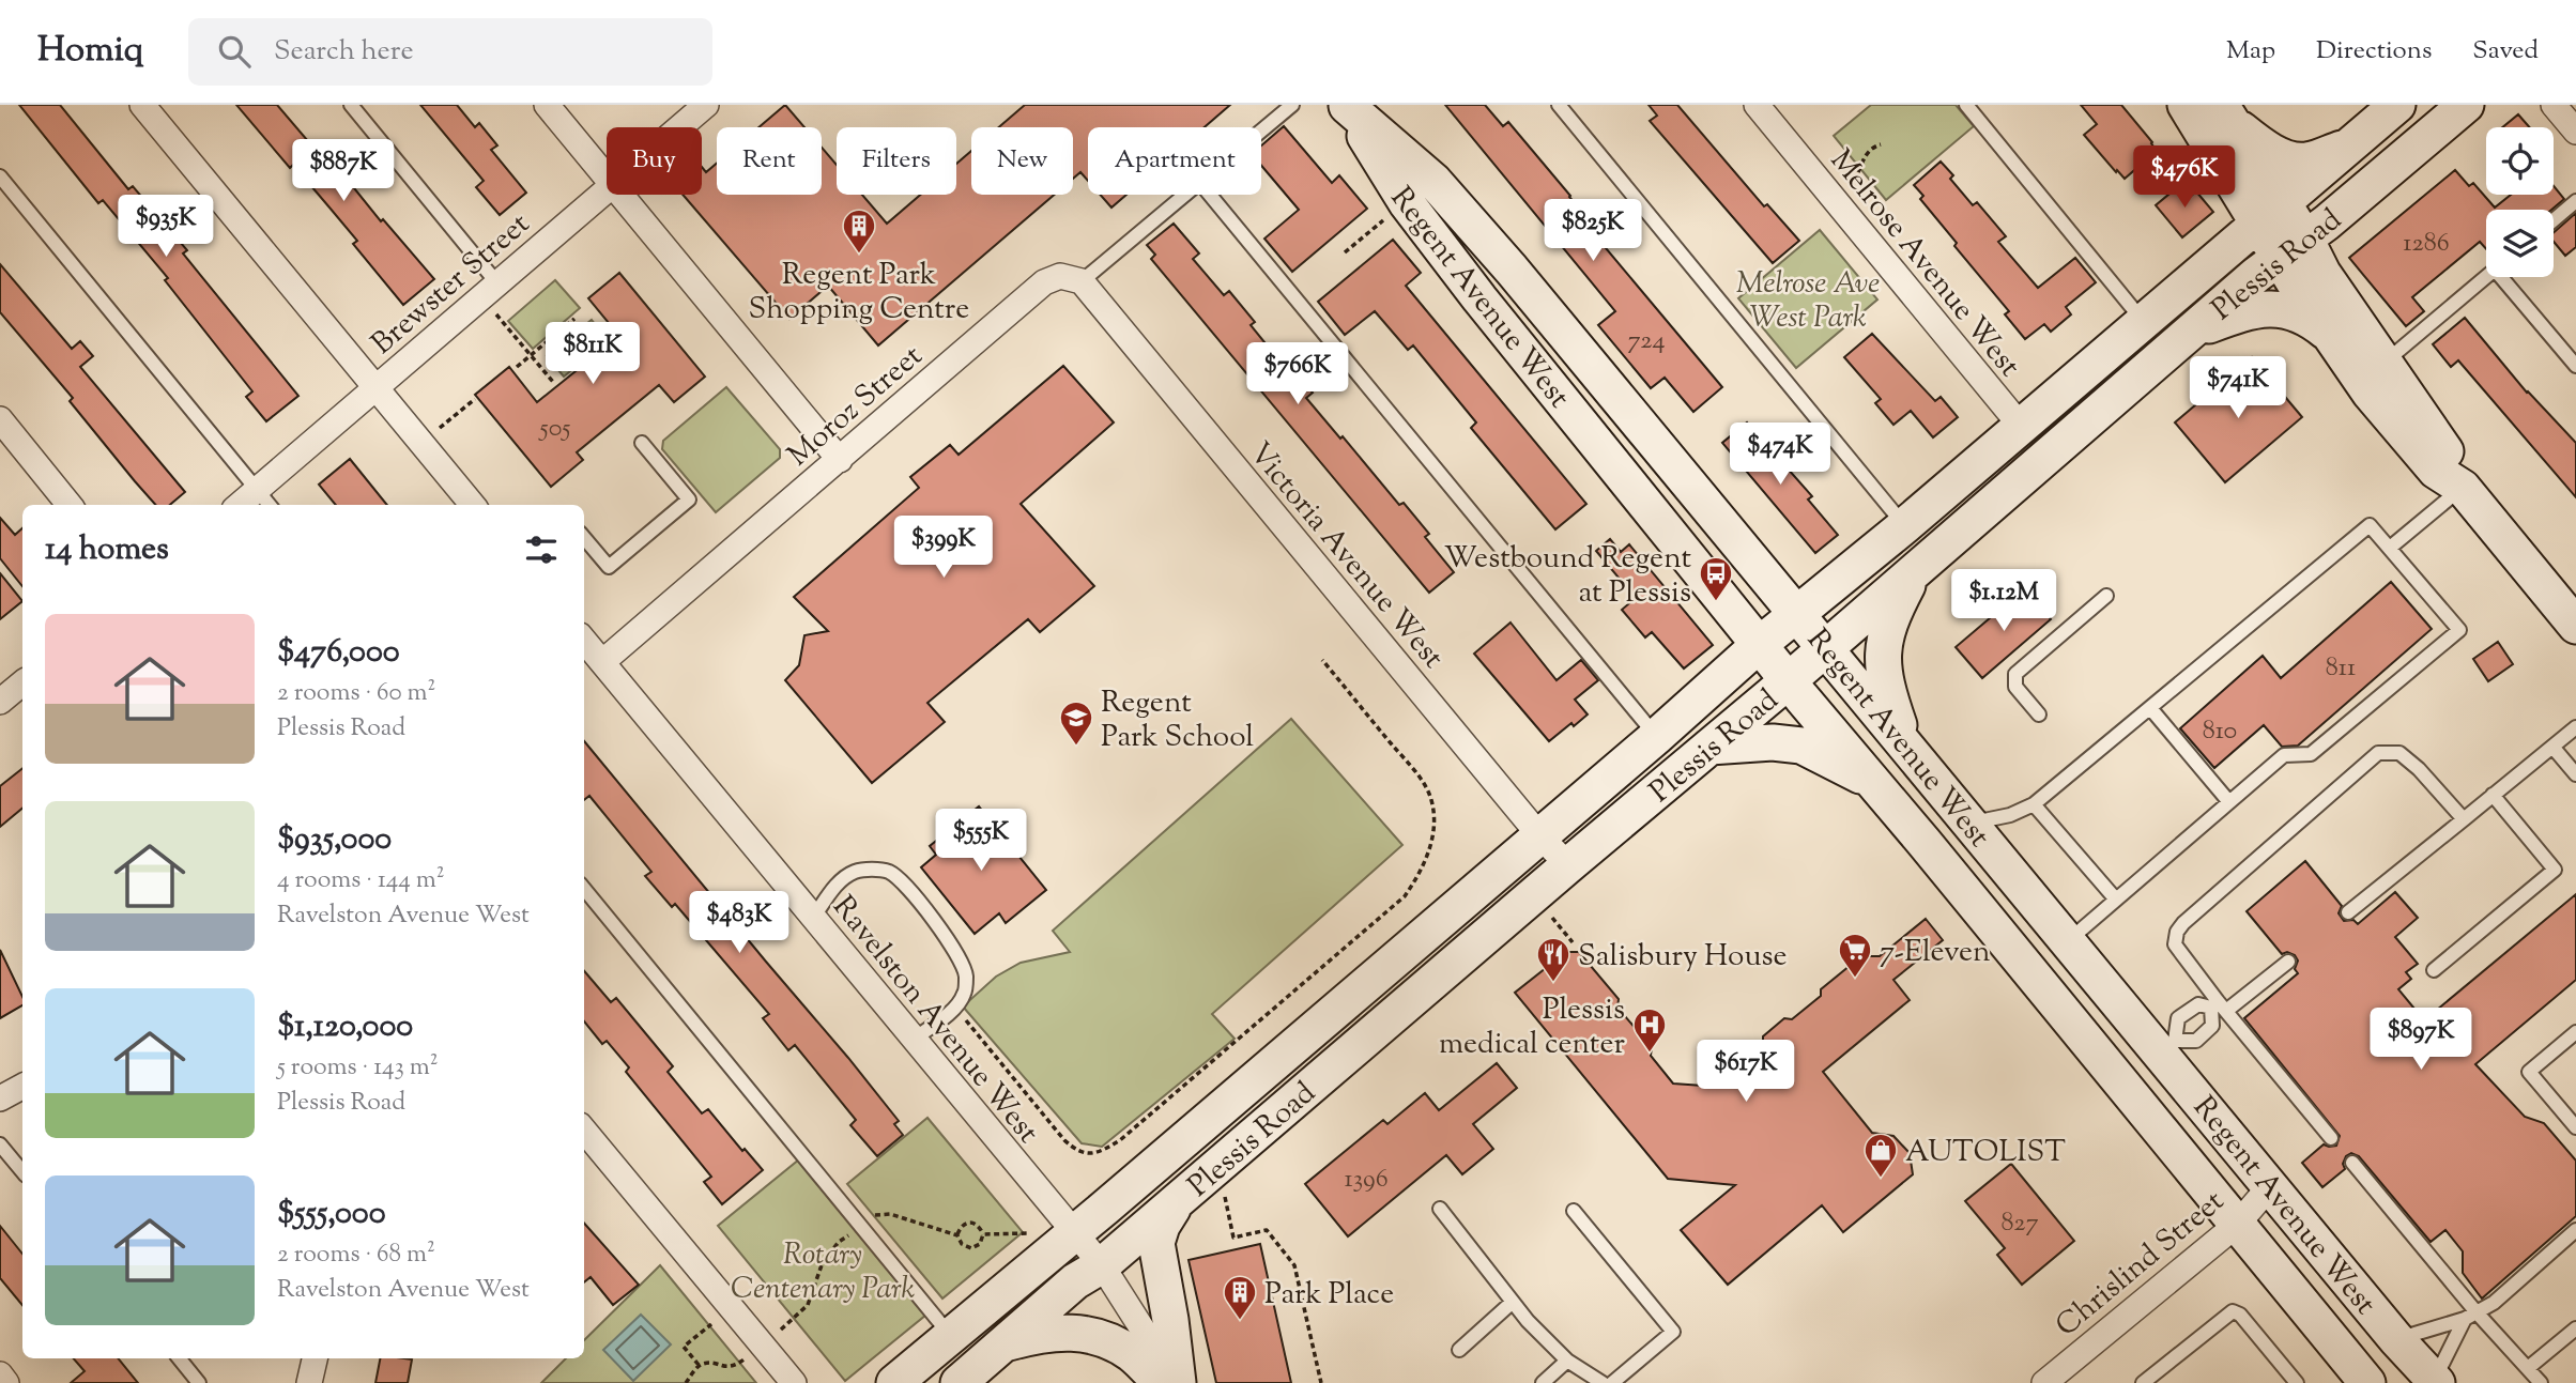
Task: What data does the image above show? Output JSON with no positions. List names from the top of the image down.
{
  "streets": {
    "main road": ["Plessis Road", "Regent Avenue West"],
    "street": [
      "Melrose Avenue West",
      "Brewster Street",
      "Moroz Street",
      "Victoria Avenue West",
      "Ravelston Avenue West",
      "Chrislind Street"
    ]
  },
  "crossings": [
    ["Melrose Avenue West", "Plessis Road"],
    ["Plessis Road", "Regent Avenue West"],
    ["Plessis Road", "Victoria Avenue West"],
    ["Plessis Road", "Ravelston Avenue West"],
    ["Regent Avenue West", "Chrislind Street"],
    ["Moroz Street", "Victoria Avenue West"],
    ["Moroz Street", "Ravelston Avenue West"]
  ],
  "parks": ["Melrose Ave West Park", "Rotary Centenary Park"],
  "places": {
    "building": ["Regent Park Shopping Centre", "Park Place"],
    "bus stop": ["Westbound Regent at Plessis"],
    "school or university": ["Regent Park School"],
    "supermarket": ["7-Eleven"],
    "restaurant": ["Salisbury House"],
    "hospital": ["Plessis medical center"],
    "shop": ["AUTOLIST"]
  },
  "house_numbers": [
    "1286",
    "724",
    "505",
    "811",
    "810",
    "1396",
    "827"
  ],
  "page": {
    "header": "Homiq",
    "search": "Search here",
    "nav": ["Map", "Directions", "Saved"],
    "chip": [
      "Buy",
      "Rent",
      "Filters",
      "New",
      "Apartment"
    ],
    "price": [
      "$887K",
      "$476K",
      "$935K",
      "$825K",
      "$811K",
      "$766K",
      "$741K",
      "$474K",
      "$399K",
      "$1.12M",
      "$555K",
      "$483K",
      "$897K",
      "$617K"
    ],
    "heading": "14 homes",
    "list": [
      {
        "name": "$476,000",
        "note": "2 rooms · 60 m² · Plessis Road"
      },
      {
        "name": "$935,000",
        "note": "4 rooms · 144 m² · Ravelston Avenue West"
      },
      {
        "name": "$1,120,000",
        "note": "5 rooms · 143 m² · Plessis Road"
      },
      {
        "name": "$555,000",
        "note": "2 rooms · 68 m² · Ravelston Avenue West"
      }
    ]
  }
}
